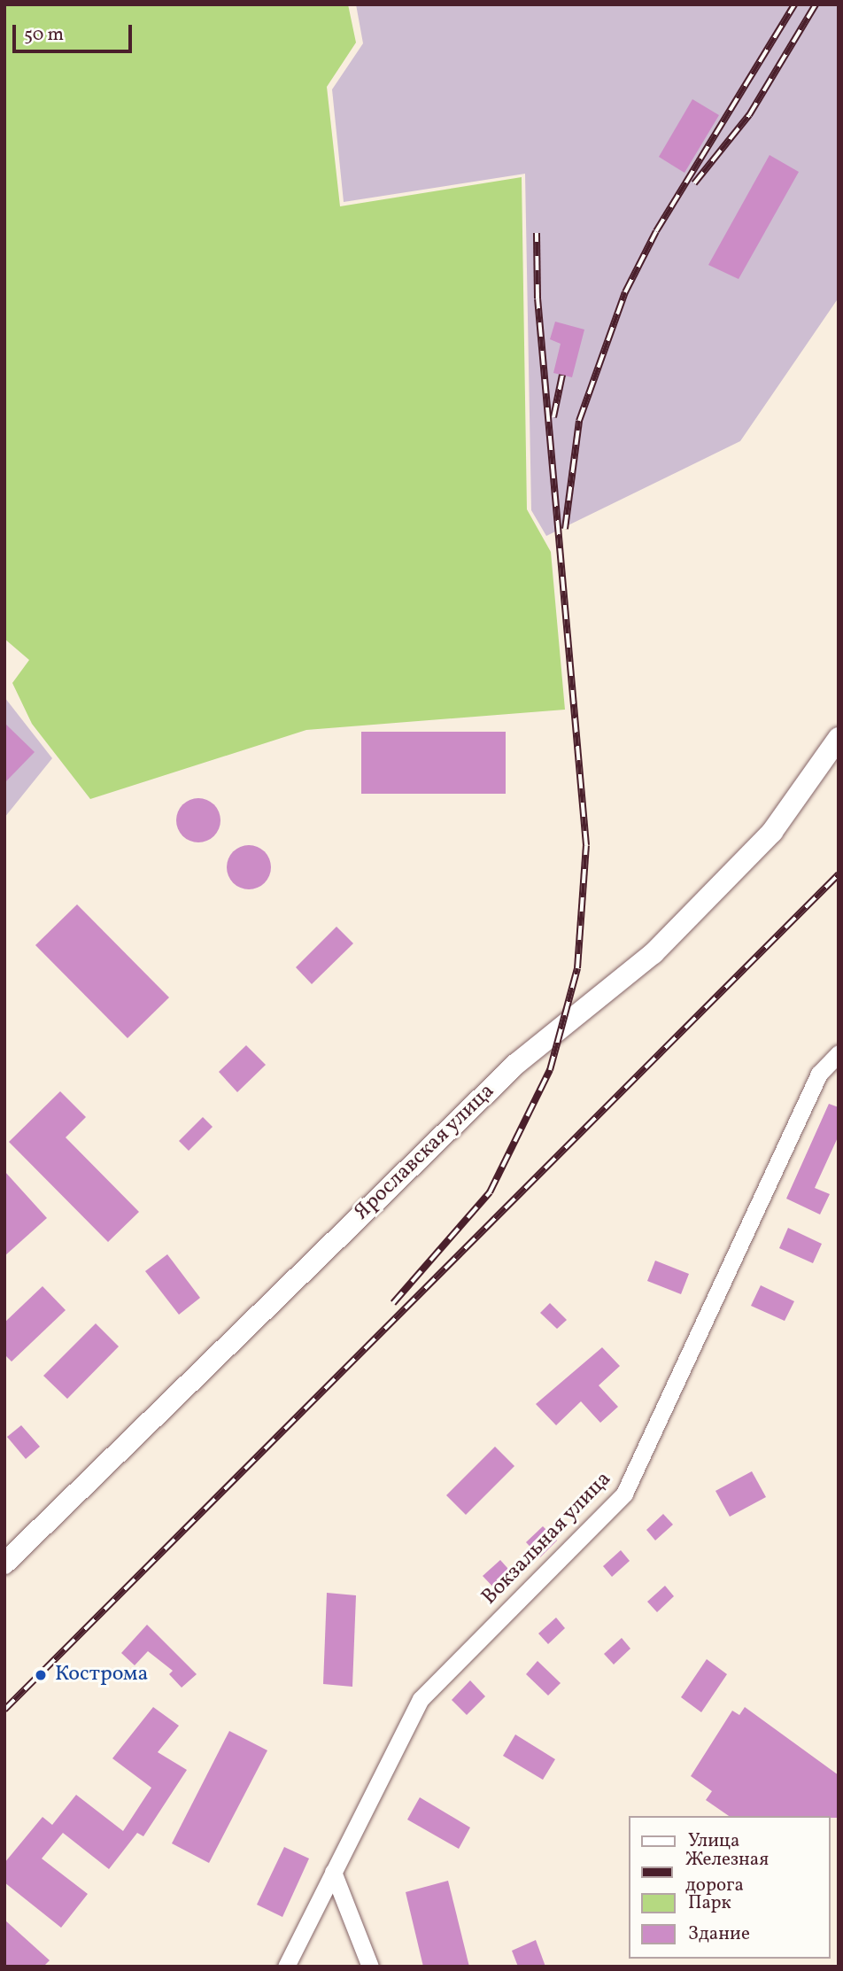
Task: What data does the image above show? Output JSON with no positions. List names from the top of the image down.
{
  "streets": {
    "main road": ["Ярославская улица"],
    "street": ["Вокзальная улица"]
  },
  "places": ["Кострома"],
  "legend": [
    "Улица",
    "Железная дорога",
    "Парк",
    "Здание"
  ],
  "scale_bar": "50 m"
}
